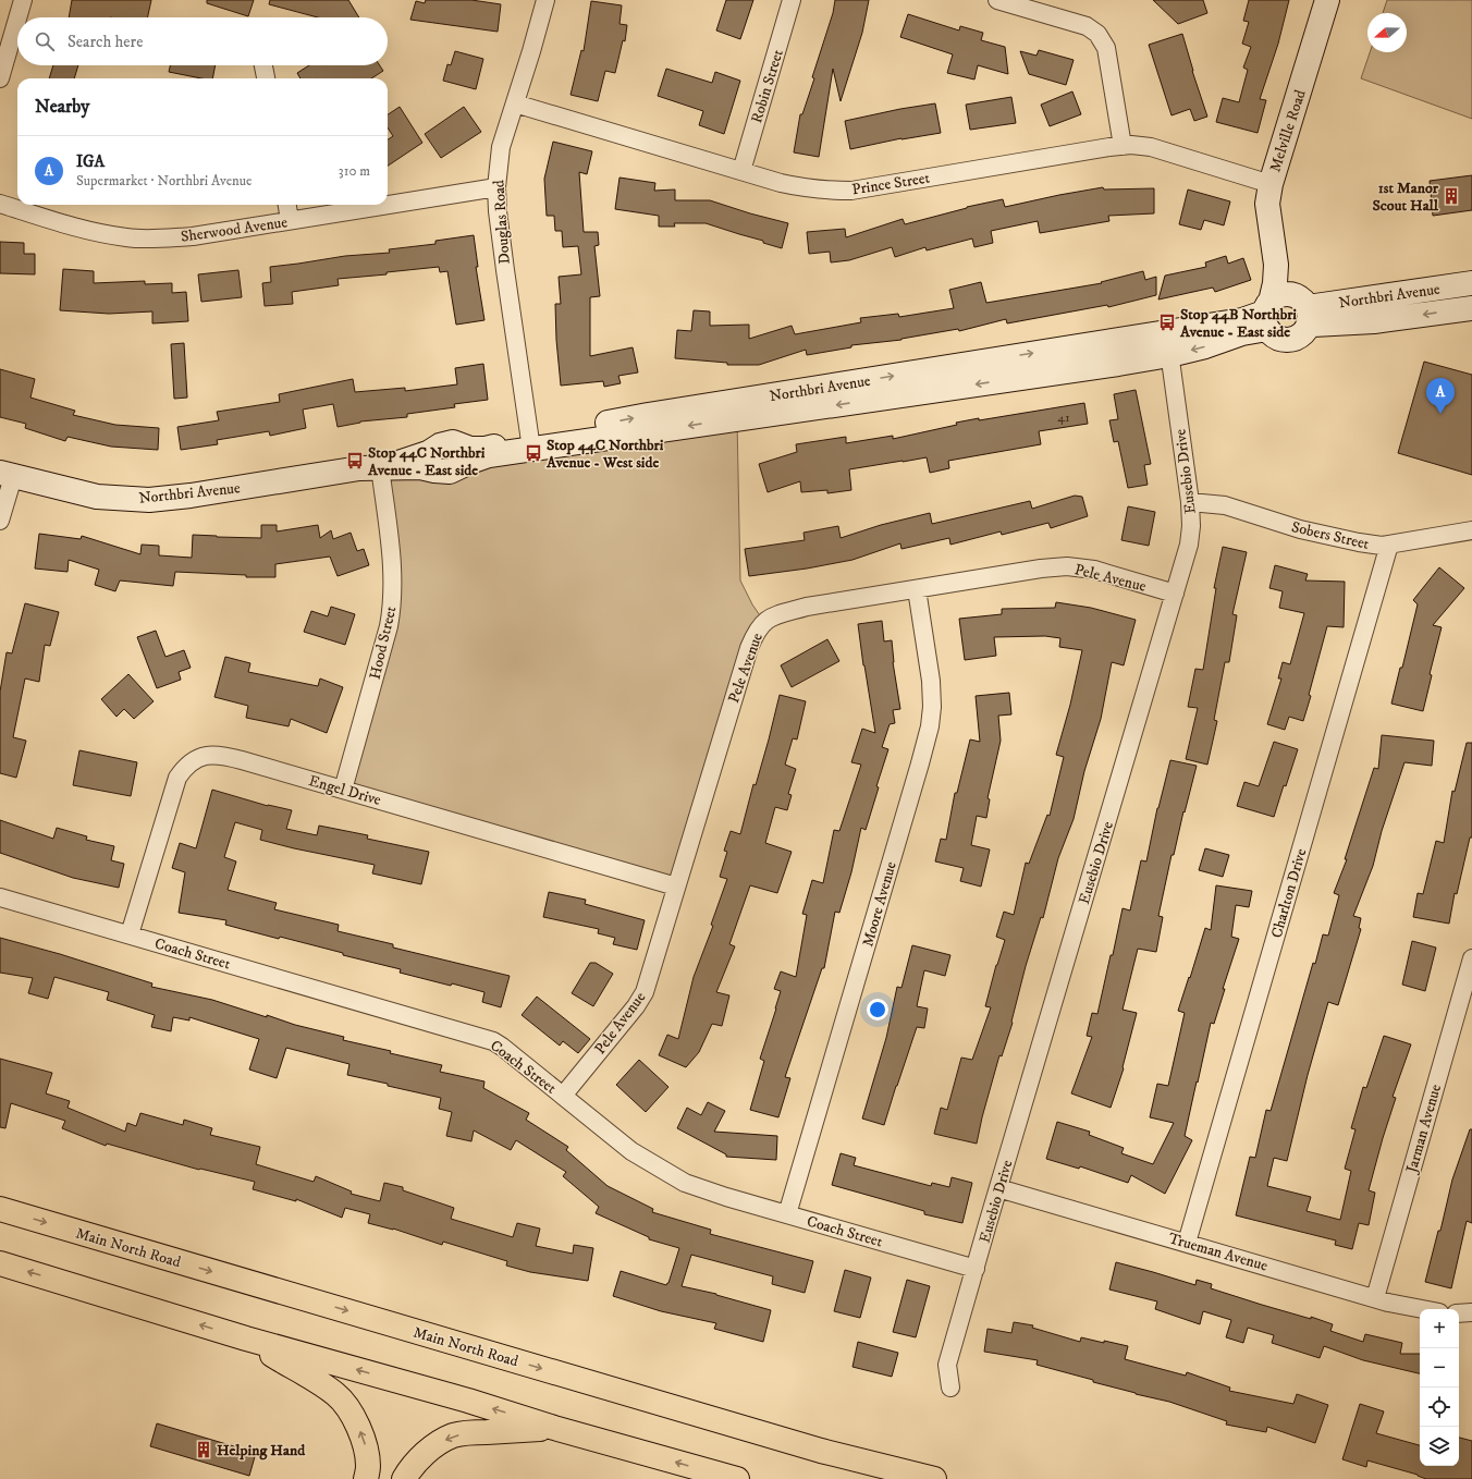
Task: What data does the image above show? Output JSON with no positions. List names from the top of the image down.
{
  "streets": {
    "highway": ["Main North Road"],
    "street": [
      "Robin Street",
      "Melville Road",
      "Prince Street",
      "Douglas Road",
      "Sherwood Avenue",
      "Northbri Avenue",
      "Eusebio Drive",
      "Sobers Street",
      "Pele Avenue",
      "Hood Street",
      "Engel Drive",
      "Charlton Drive",
      "Moore Avenue",
      "Coach Street",
      "Jarman Avenue",
      "Trueman Avenue"
    ]
  },
  "crossings": [
    ["Robin Street", "Prince Street"],
    ["Melville Road", "Prince Street"],
    ["Melville Road", "Northbri Avenue"],
    ["Prince Street", "Douglas Road"],
    ["Douglas Road", "Sherwood Avenue"],
    ["Douglas Road", "Northbri Avenue"],
    ["Northbri Avenue", "Eusebio Drive"],
    ["Northbri Avenue", "Hood Street"],
    ["Eusebio Drive", "Sobers Street"],
    ["Eusebio Drive", "Pele Avenue"],
    ["Eusebio Drive", "Coach Street"],
    ["Eusebio Drive", "Trueman Avenue"],
    ["Sobers Street", "Charlton Drive"],
    ["Pele Avenue", "Engel Drive"],
    ["Pele Avenue", "Moore Avenue"],
    ["Pele Avenue", "Coach Street"],
    ["Hood Street", "Engel Drive"],
    ["Engel Drive", "Coach Street"],
    ["Charlton Drive", "Trueman Avenue"],
    ["Moore Avenue", "Coach Street"],
    ["Jarman Avenue", "Trueman Avenue"]
  ],
  "places": {
    "building": ["1st Manor Scout Hall", "Helping Hand"],
    "bus stop": ["Stop 44B Northbri Avenue - East side", "Stop 44C Northbri Avenue - West side", "Stop 44C Northbri Avenue - East side"]
  },
  "house_numbers": ["41"],
  "north": "left",
  "page": {
    "search": "Search here",
    "heading": "Nearby",
    "list": [
      {
        "mark": "A",
        "name": "IGA",
        "note": "Supermarket · Northbri Avenue",
        "value": "310 m"
      }
    ],
    "pins": "A",
    "map_buttons": ["+", "−"]
  }
}
